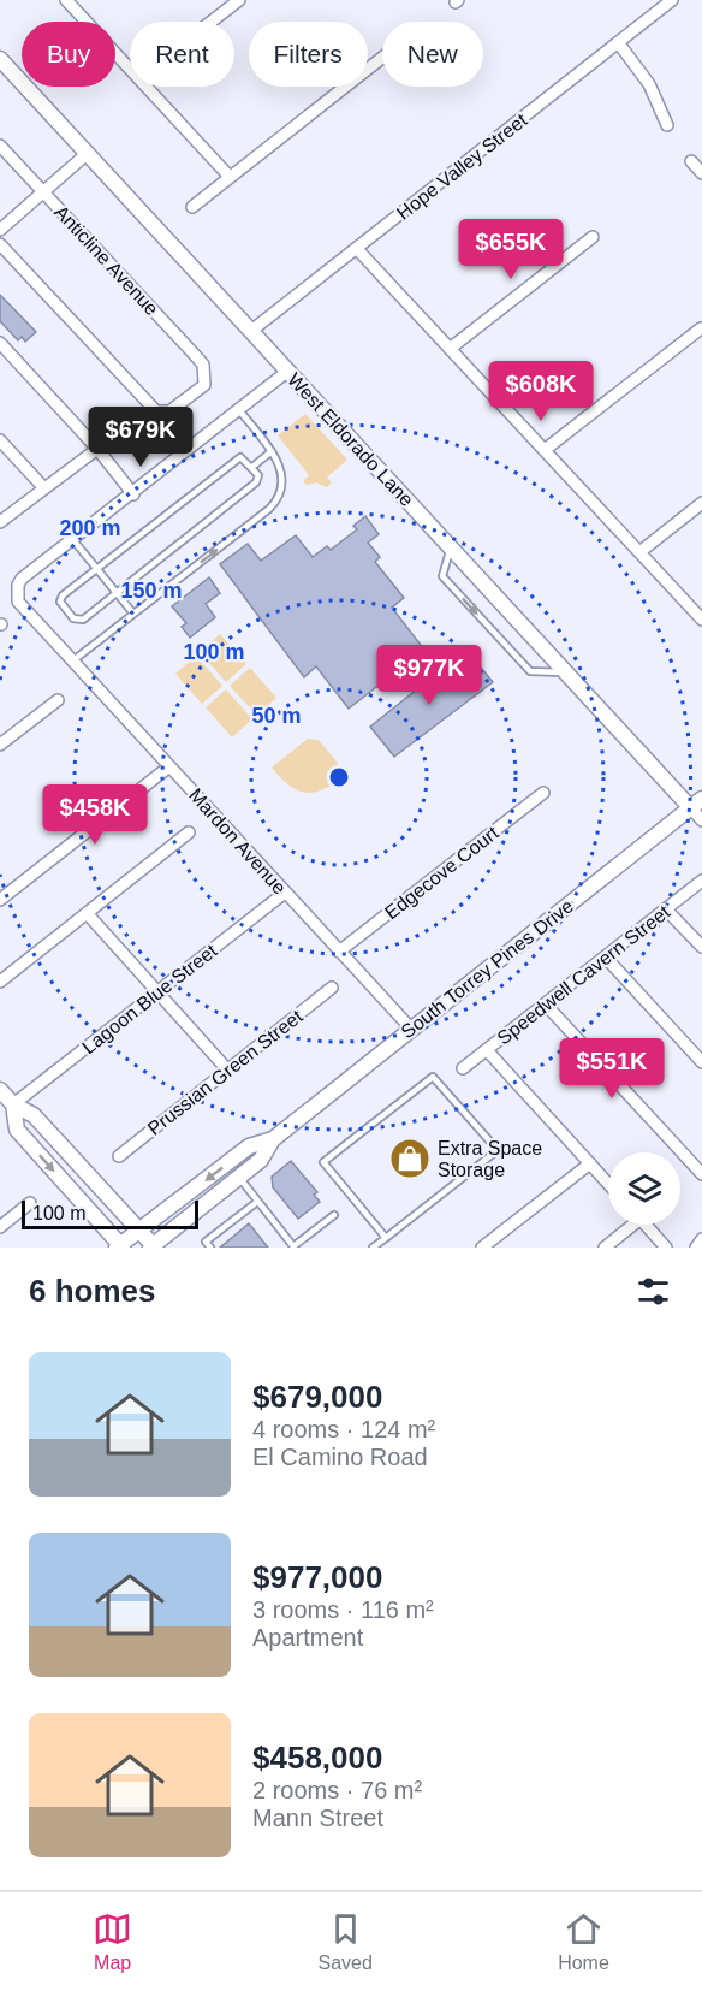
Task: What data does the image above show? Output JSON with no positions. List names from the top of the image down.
{
  "streets": {
    "street": [
      "Hope Valley Street",
      "Anticline Avenue",
      "West Eldorado Lane",
      "Mardon Avenue",
      "Edgecove Court",
      "South Torrey Pines Drive",
      "Speedwell Cavern Street",
      "Lagoon Blue Street",
      "Prussian Green Street"
    ]
  },
  "crossings": [
    ["Hope Valley Street", "West Eldorado Lane"],
    ["West Eldorado Lane", "South Torrey Pines Drive"],
    ["Mardon Avenue", "Edgecove Court"],
    ["Mardon Avenue", "South Torrey Pines Drive"],
    ["Mardon Avenue", "Lagoon Blue Street"]
  ],
  "places": {
    "shop": ["Extra Space Storage"]
  },
  "scale_bar": "100 m",
  "page": {
    "chip": [
      "Buy",
      "Rent",
      "Filters",
      "New"
    ],
    "price": [
      "$655K",
      "$608K",
      "$679K",
      "$977K",
      "$458K",
      "$551K"
    ],
    "scale": "100 m",
    "heading": "6 homes",
    "list": [
      {
        "name": "$679,000",
        "note": "4 rooms · 124 m² · El Camino Road"
      },
      {
        "name": "$977,000",
        "note": "3 rooms · 116 m² · Apartment"
      },
      {
        "name": "$458,000",
        "note": "2 rooms · 76 m² · Mann Street"
      }
    ],
    "tabs": ["Map", "Saved", "Home"]
  },
  "rings": [
    "200 m",
    "150 m",
    "100 m",
    "50 m"
  ]
}
